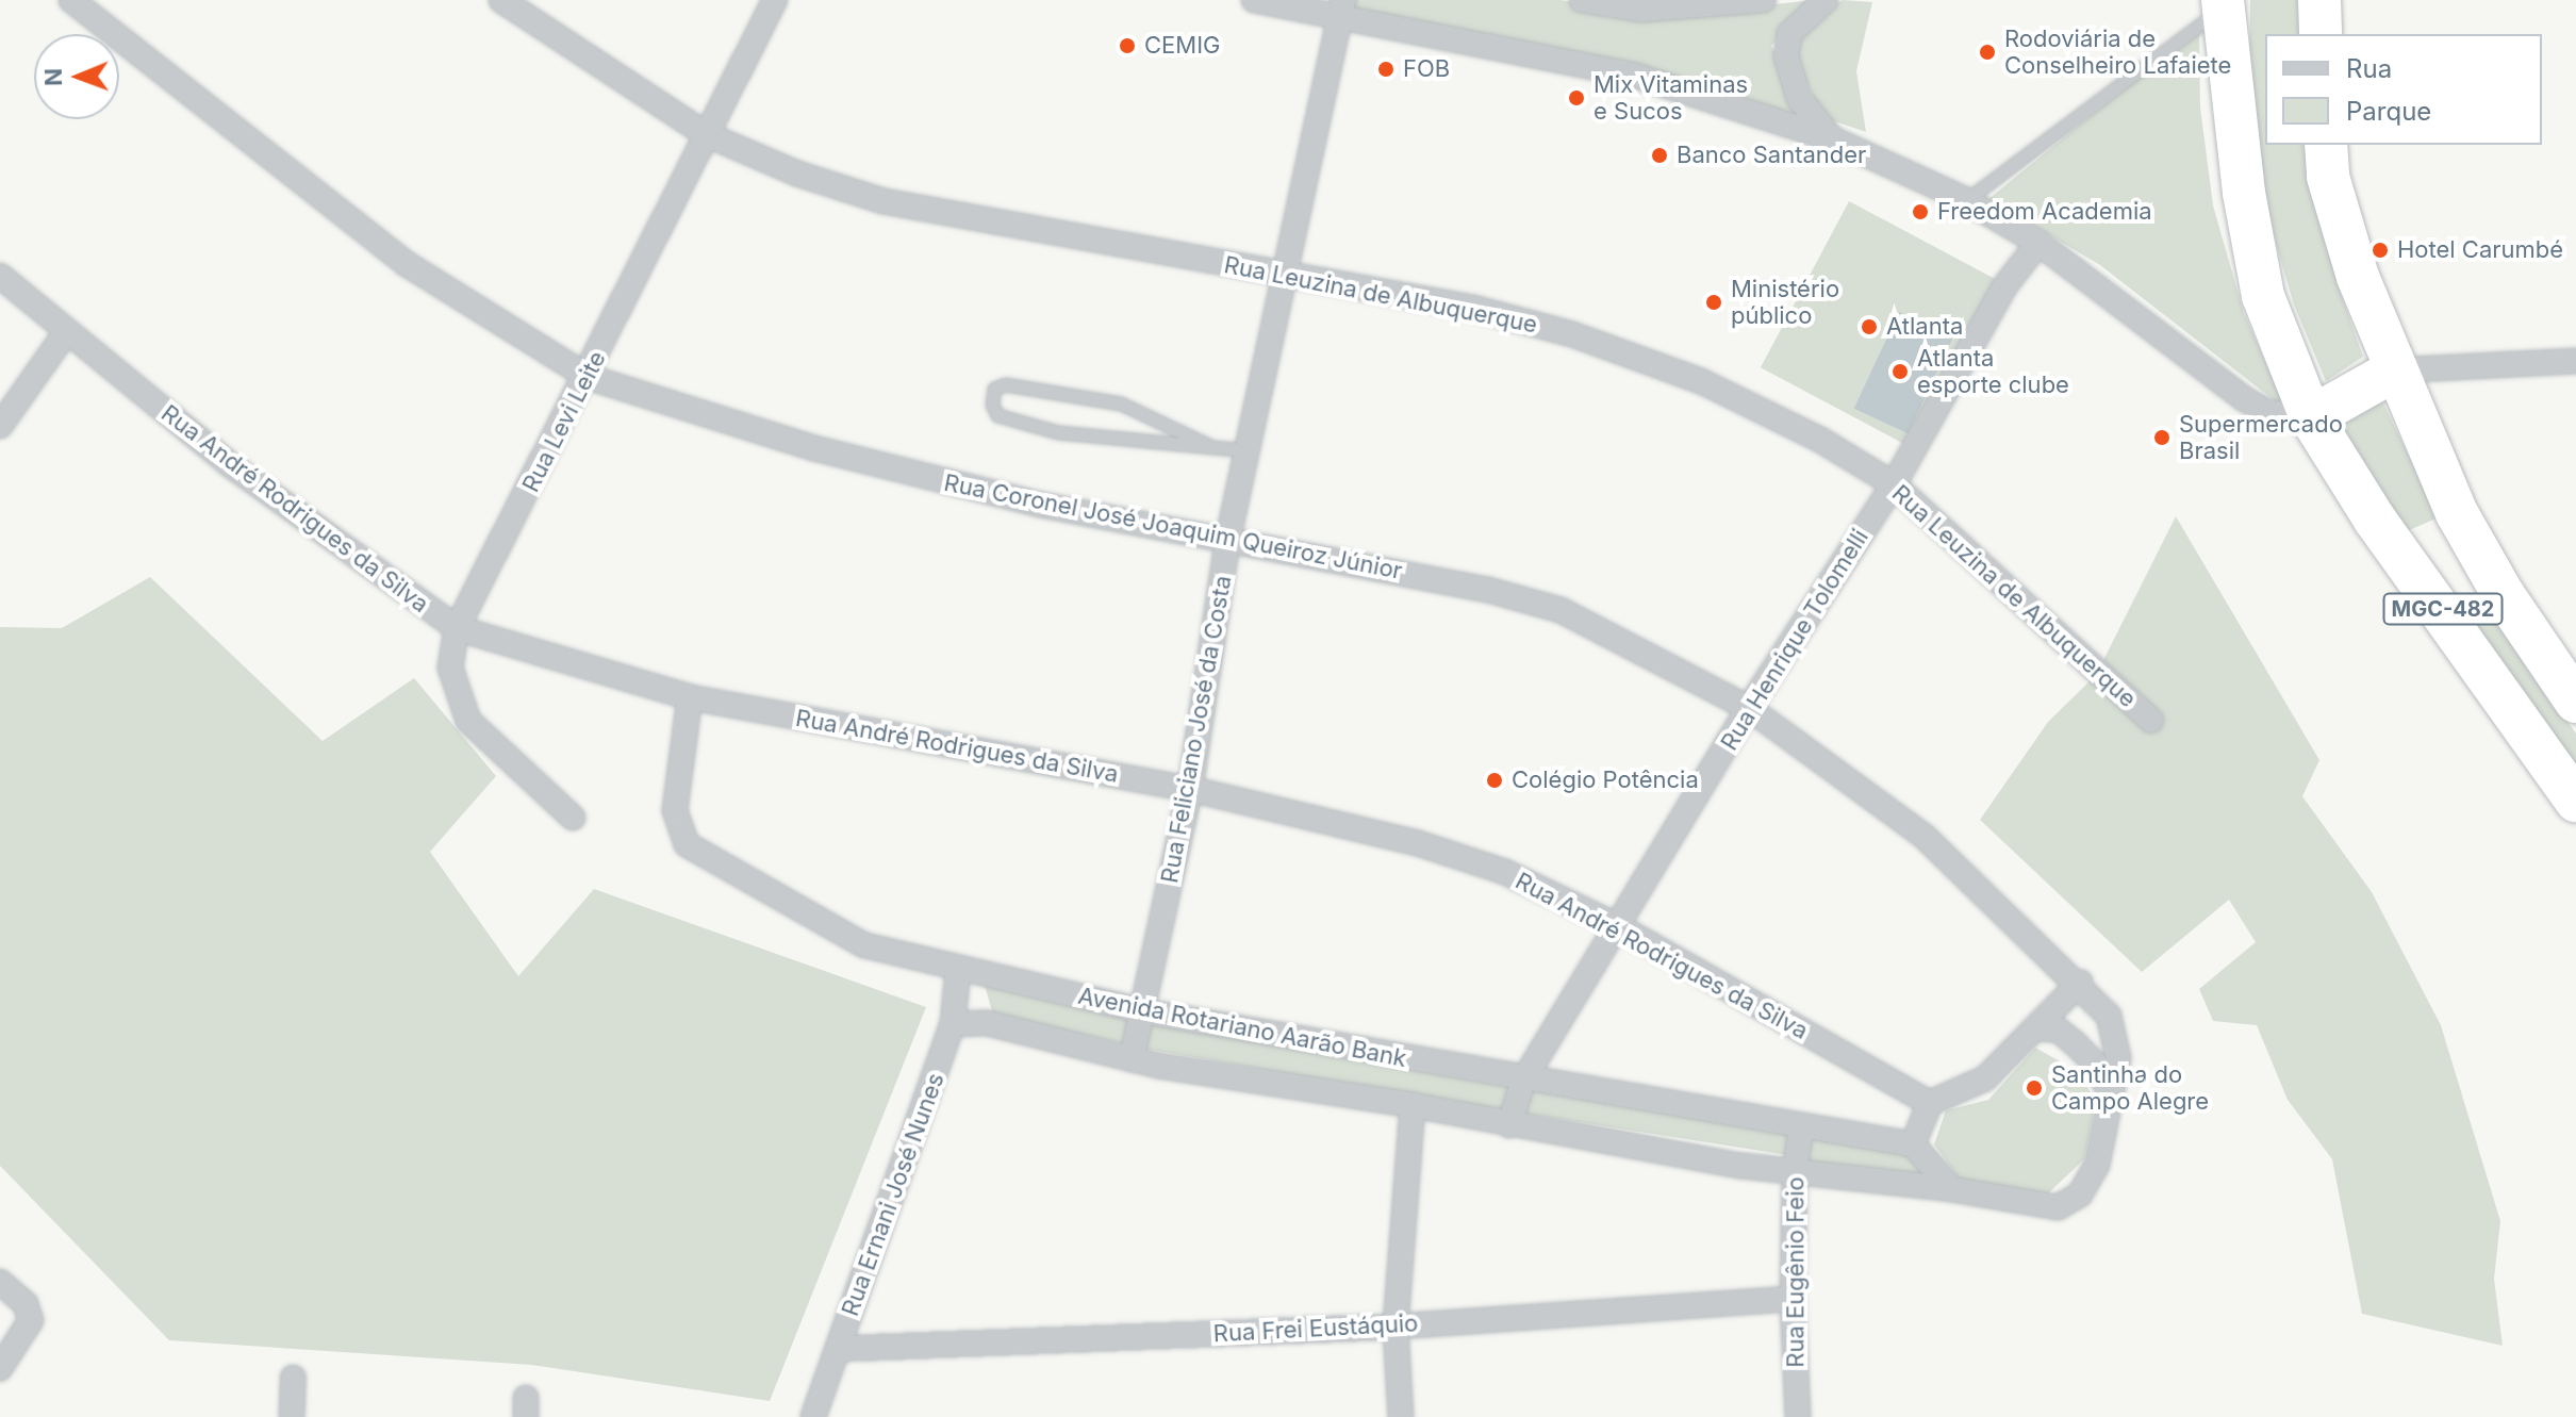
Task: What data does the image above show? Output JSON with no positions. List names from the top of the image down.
{
  "streets": {
    "highway": ["MGC-482"],
    "street": [
      "Rua Leuzina de Albuquerque",
      "Rua Levi Leite",
      "Rua André Rodrigues da Silva",
      "Rua Coronel José Joaquim Queiroz Júnior",
      "Rua Henrique Tolomelli",
      "Rua Feliciano José da Costa",
      "Avenida Rotariano Aarão Bank",
      "Rua Ernani José Nunes",
      "Rua Eugênio Feio",
      "Rua Frei Eustáquio"
    ]
  },
  "crossings": [
    ["Rua Leuzina de Albuquerque", "Rua Levi Leite"],
    ["Rua Leuzina de Albuquerque", "Rua Henrique Tolomelli"],
    ["Rua Leuzina de Albuquerque", "Rua Feliciano José da Costa"],
    ["Rua Levi Leite", "Rua André Rodrigues da Silva"],
    ["Rua Levi Leite", "Rua Coronel José Joaquim Queiroz Júnior"],
    ["Rua André Rodrigues da Silva", "Rua Coronel José Joaquim Queiroz Júnior"],
    ["Rua André Rodrigues da Silva", "Rua Henrique Tolomelli"],
    ["Rua André Rodrigues da Silva", "Rua Feliciano José da Costa"],
    ["Rua André Rodrigues da Silva", "Avenida Rotariano Aarão Bank"],
    ["Rua Coronel José Joaquim Queiroz Júnior", "Rua Henrique Tolomelli"],
    ["Rua Coronel José Joaquim Queiroz Júnior", "Rua Feliciano José da Costa"],
    ["Rua Coronel José Joaquim Queiroz Júnior", "Avenida Rotariano Aarão Bank"],
    ["Rua Henrique Tolomelli", "Avenida Rotariano Aarão Bank"],
    ["Rua Feliciano José da Costa", "Avenida Rotariano Aarão Bank"],
    ["Avenida Rotariano Aarão Bank", "Rua Ernani José Nunes"],
    ["Avenida Rotariano Aarão Bank", "Rua Eugênio Feio"],
    ["Rua Ernani José Nunes", "Rua Frei Eustáquio"],
    ["Rua Eugênio Feio", "Rua Frei Eustáquio"]
  ],
  "places": [
    "CEMIG",
    "Rodoviária de Conselheiro Lafaiete",
    "FOB",
    "Mix Vitaminas e Sucos",
    "Banco Santander",
    "Freedom Academia",
    "Hotel Carumbé",
    "Ministério público",
    "Atlanta",
    "Atlanta esporte clube",
    "Supermercado Brasil",
    "Colégio Potência",
    "Santinha do Campo Alegre"
  ],
  "legend": ["Rua", "Parque"],
  "north": "left"
}
